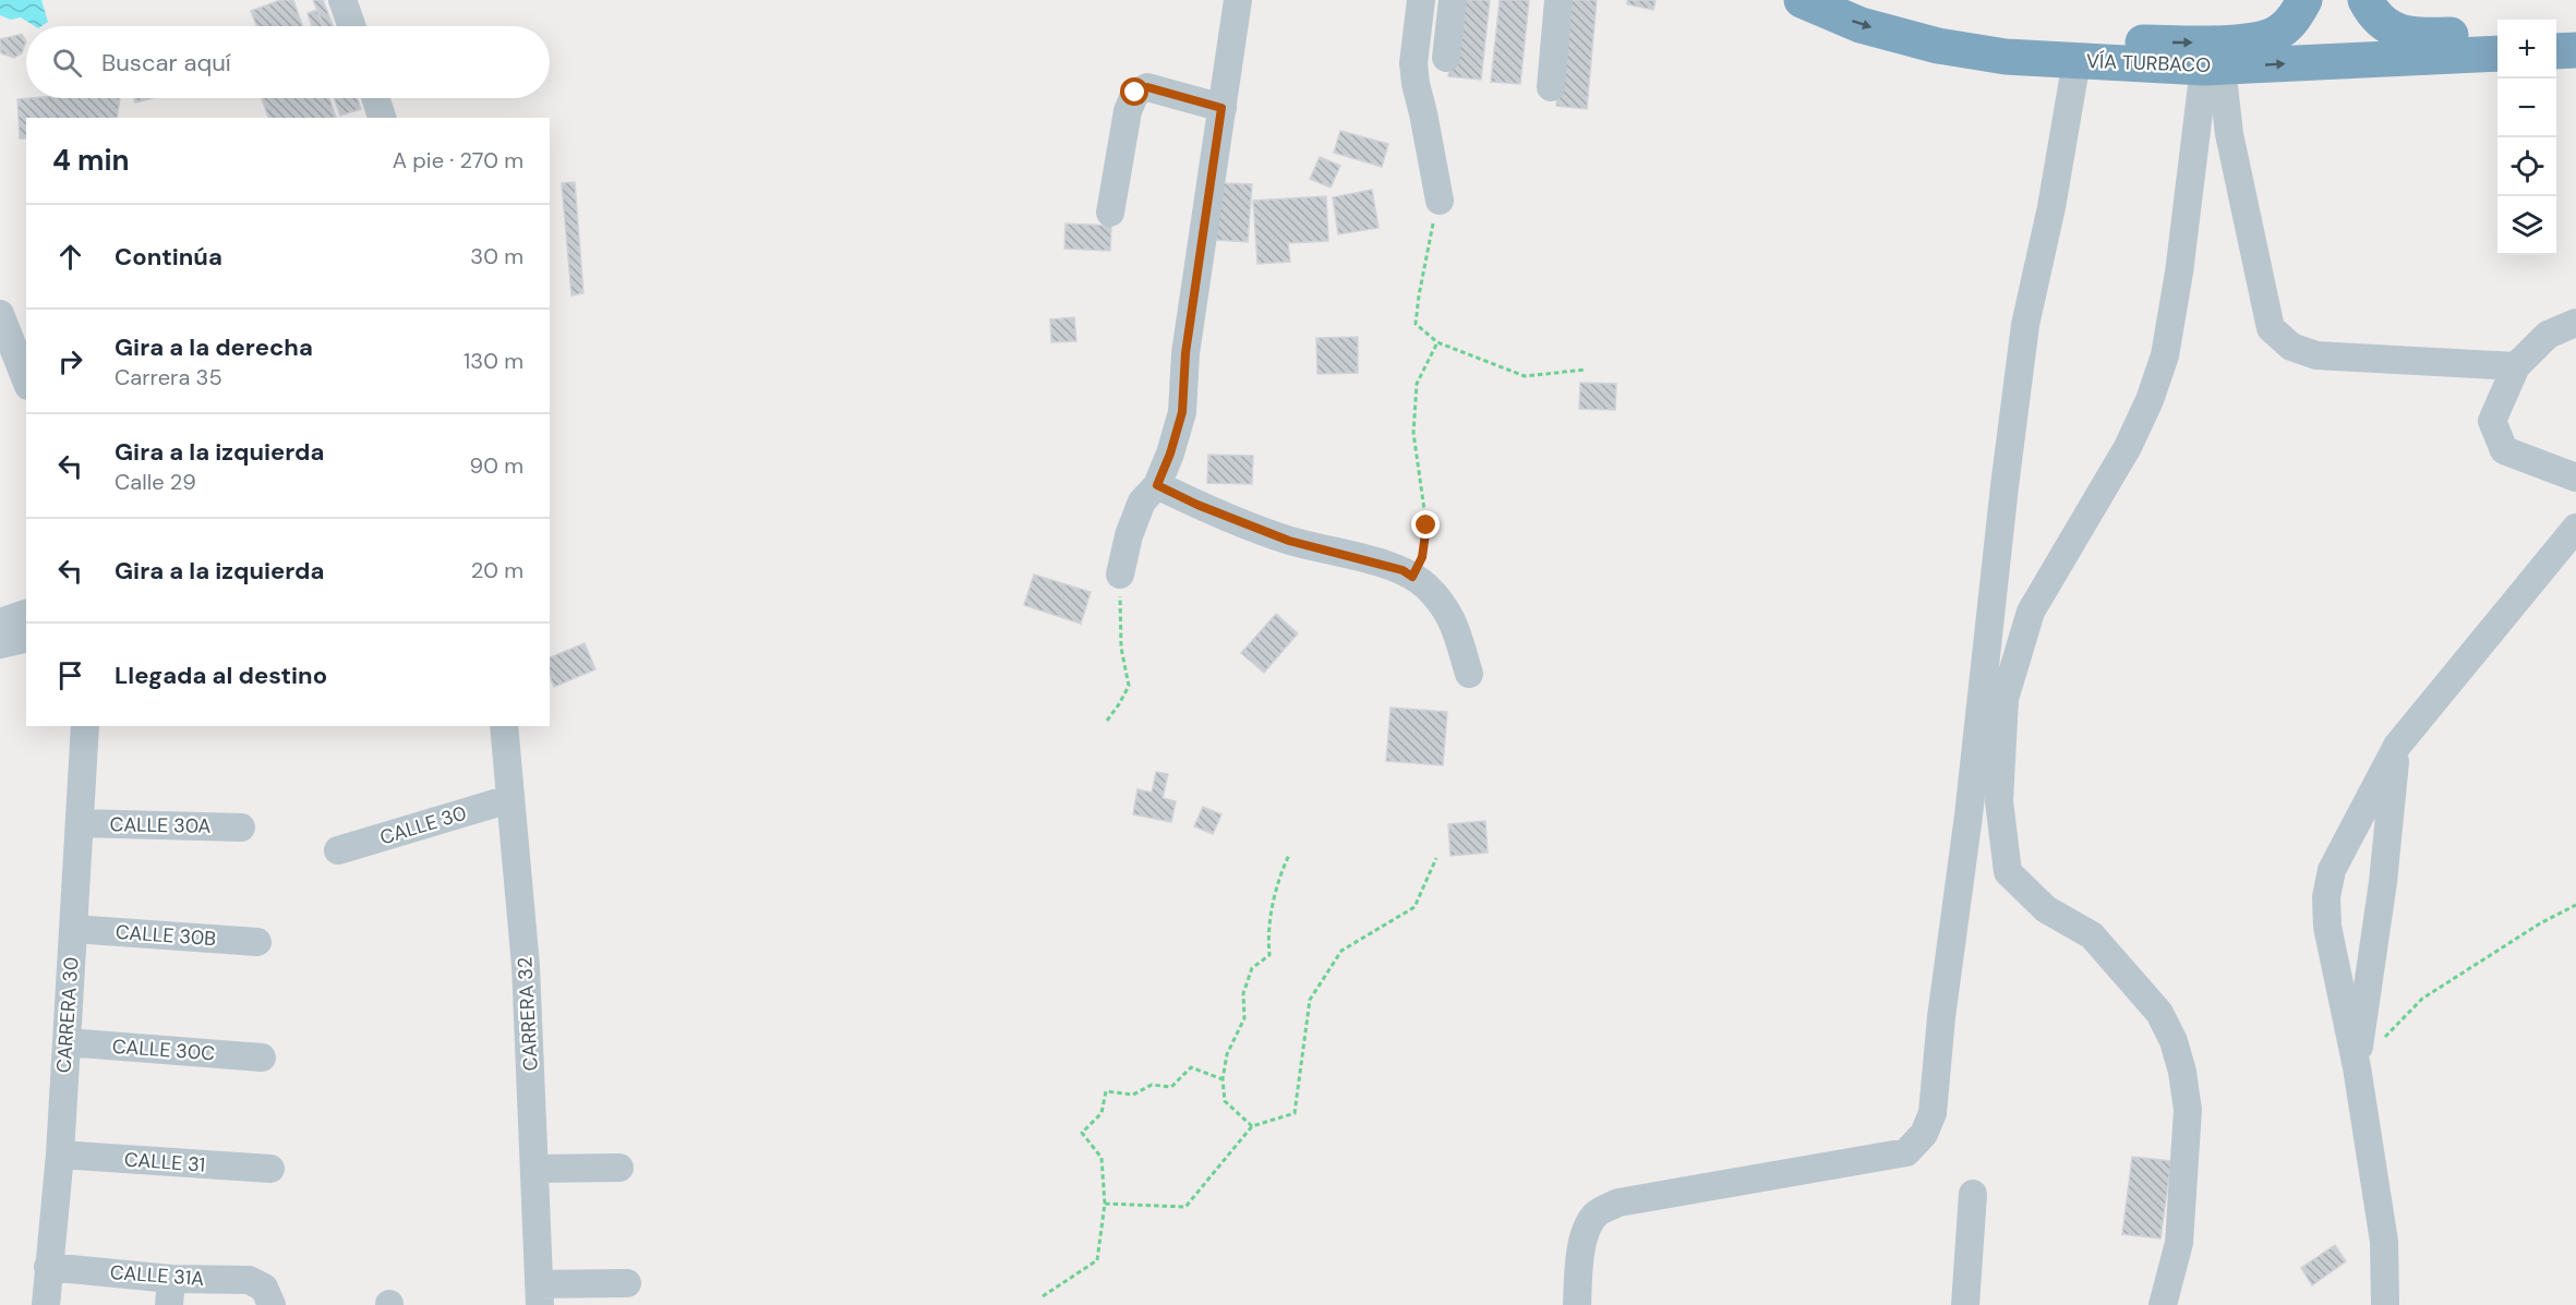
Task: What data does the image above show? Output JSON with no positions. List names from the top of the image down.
{
  "streets": {
    "highway": ["VÍA TURBACO"],
    "street": [
      "CALLE 30A",
      "CALLE 30",
      "CALLE 30B",
      "CARRERA 32",
      "CARRERA 30",
      "CALLE 30C",
      "CALLE 31",
      "CALLE 31A"
    ]
  },
  "crossings": [
    ["CALLE 30A", "CARRERA 30"],
    ["CALLE 30", "CARRERA 32"],
    ["CALLE 30B", "CARRERA 30"],
    ["CARRERA 30", "CALLE 30C"],
    ["CARRERA 30", "CALLE 31"],
    ["CARRERA 30", "CALLE 31A"]
  ],
  "page": {
    "map_buttons": ["+", "−"],
    "search": "Buscar aquí",
    "heading": ["4 min", "A pie · 270 m"],
    "list": [
      ["Continúa", "30 m"],
      ["Gira a la derecha", "Carrera 35", "130 m"],
      ["Gira a la izquierda", "Calle 29", "90 m"],
      ["Gira a la izquierda", "20 m"],
      "Llegada al destino"
    ]
  }
}
